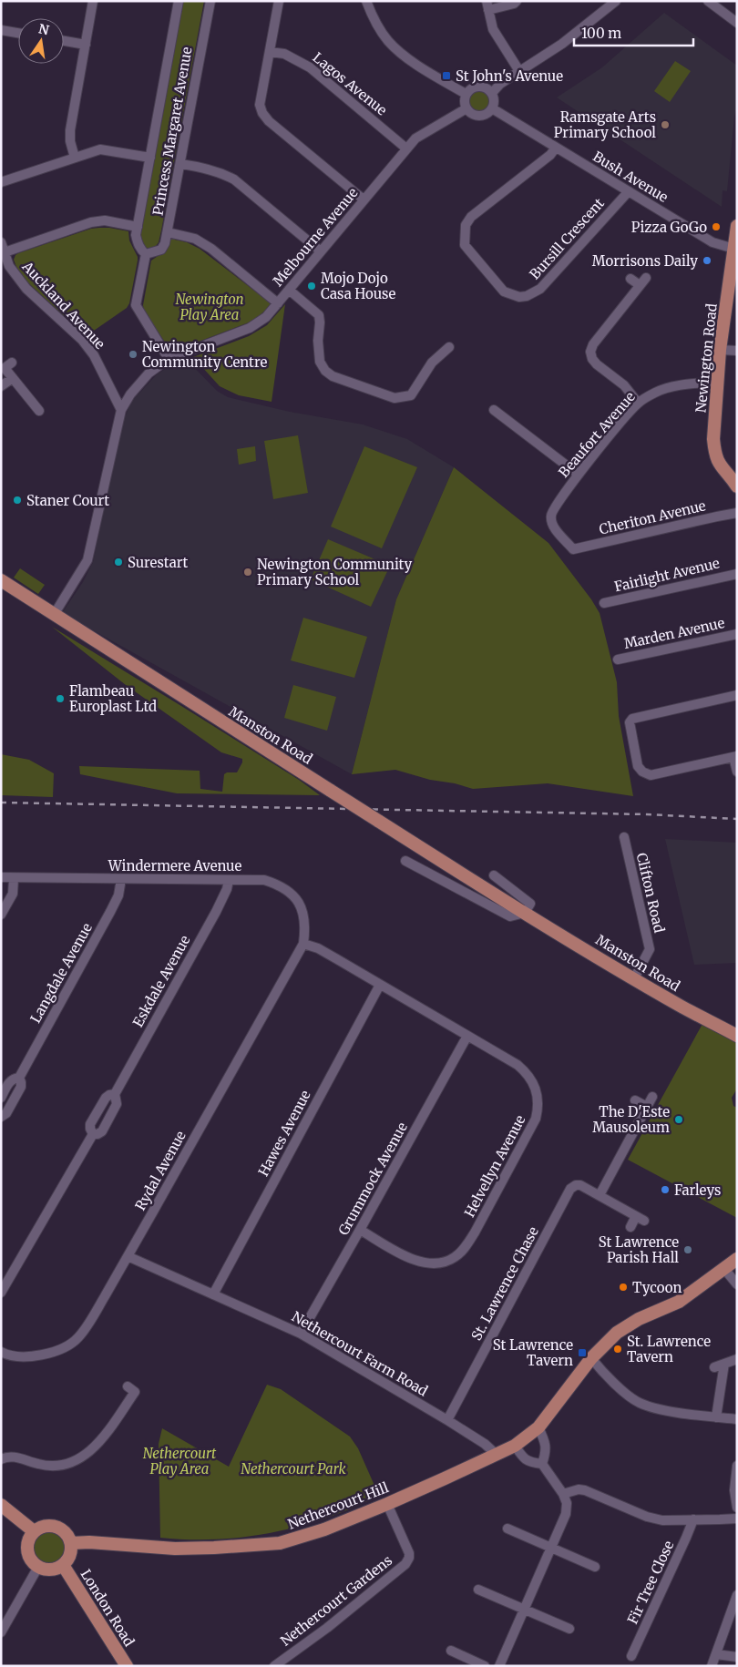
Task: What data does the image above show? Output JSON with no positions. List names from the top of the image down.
{
  "streets": {
    "main road": [
      "Newington Road",
      "Manston Road",
      "Nethercourt Hill",
      "London Road"
    ],
    "street": [
      "Lagos Avenue",
      "Princess Margaret Avenue",
      "Bush Avenue",
      "Melbourne Avenue",
      "Bursill Crescent",
      "Auckland Avenue",
      "Beaufort Avenue",
      "Cheriton Avenue",
      "Fairlight Avenue",
      "Marden Avenue",
      "Windermere Avenue",
      "Clifton Road",
      "Langdale Avenue",
      "Eskdale Avenue",
      "Hawes Avenue",
      "Helvellyn Avenue",
      "Rydal Avenue",
      "Grummock Avenue",
      "St. Lawrence Chase",
      "Nethercourt Farm Road",
      "Fir Tree Close",
      "Nethercourt Gardens"
    ]
  },
  "crossings": [
    ["Lagos Avenue", "Melbourne Avenue"],
    ["Bush Avenue", "Melbourne Avenue"],
    ["Bush Avenue", "Bursill Crescent"],
    ["Bush Avenue", "Newington Road"],
    ["Newington Road", "Beaufort Avenue"],
    ["Beaufort Avenue", "Cheriton Avenue"],
    ["Manston Road", "Clifton Road"],
    ["Windermere Avenue", "Langdale Avenue"],
    ["Windermere Avenue", "Eskdale Avenue"],
    ["Windermere Avenue", "Helvellyn Avenue"],
    ["Windermere Avenue", "Rydal Avenue"],
    ["Hawes Avenue", "Helvellyn Avenue"],
    ["Hawes Avenue", "Nethercourt Farm Road"],
    ["Helvellyn Avenue", "Rydal Avenue"],
    ["Helvellyn Avenue", "Grummock Avenue"],
    ["Rydal Avenue", "Nethercourt Farm Road"],
    ["Grummock Avenue", "Nethercourt Farm Road"],
    ["St. Lawrence Chase", "Nethercourt Farm Road"],
    ["Nethercourt Farm Road", "Nethercourt Hill"],
    ["Nethercourt Hill", "Nethercourt Gardens"],
    ["Nethercourt Hill", "London Road"]
  ],
  "parks": ["Newington Play Area", "Nethercourt Play Area", "Nethercourt Park"],
  "places": {
    "transit": ["St John's Avenue", "St Lawrence Tavern"],
    "other": [
      "Ramsgate Arts Primary School",
      "Pizza GoGo",
      "Morrisons Daily",
      "Mojo Dojo Casa House",
      "Newington Community Centre",
      "Staner Court",
      "Surestart",
      "Newington Community Primary School",
      "Flambeau Europlast Ltd",
      "The D'Este Mausoleum",
      "Farleys",
      "St Lawrence Parish Hall",
      "Tycoon",
      "St. Lawrence Tavern"
    ]
  },
  "scale_bar": "100 m",
  "north": "top"
}
